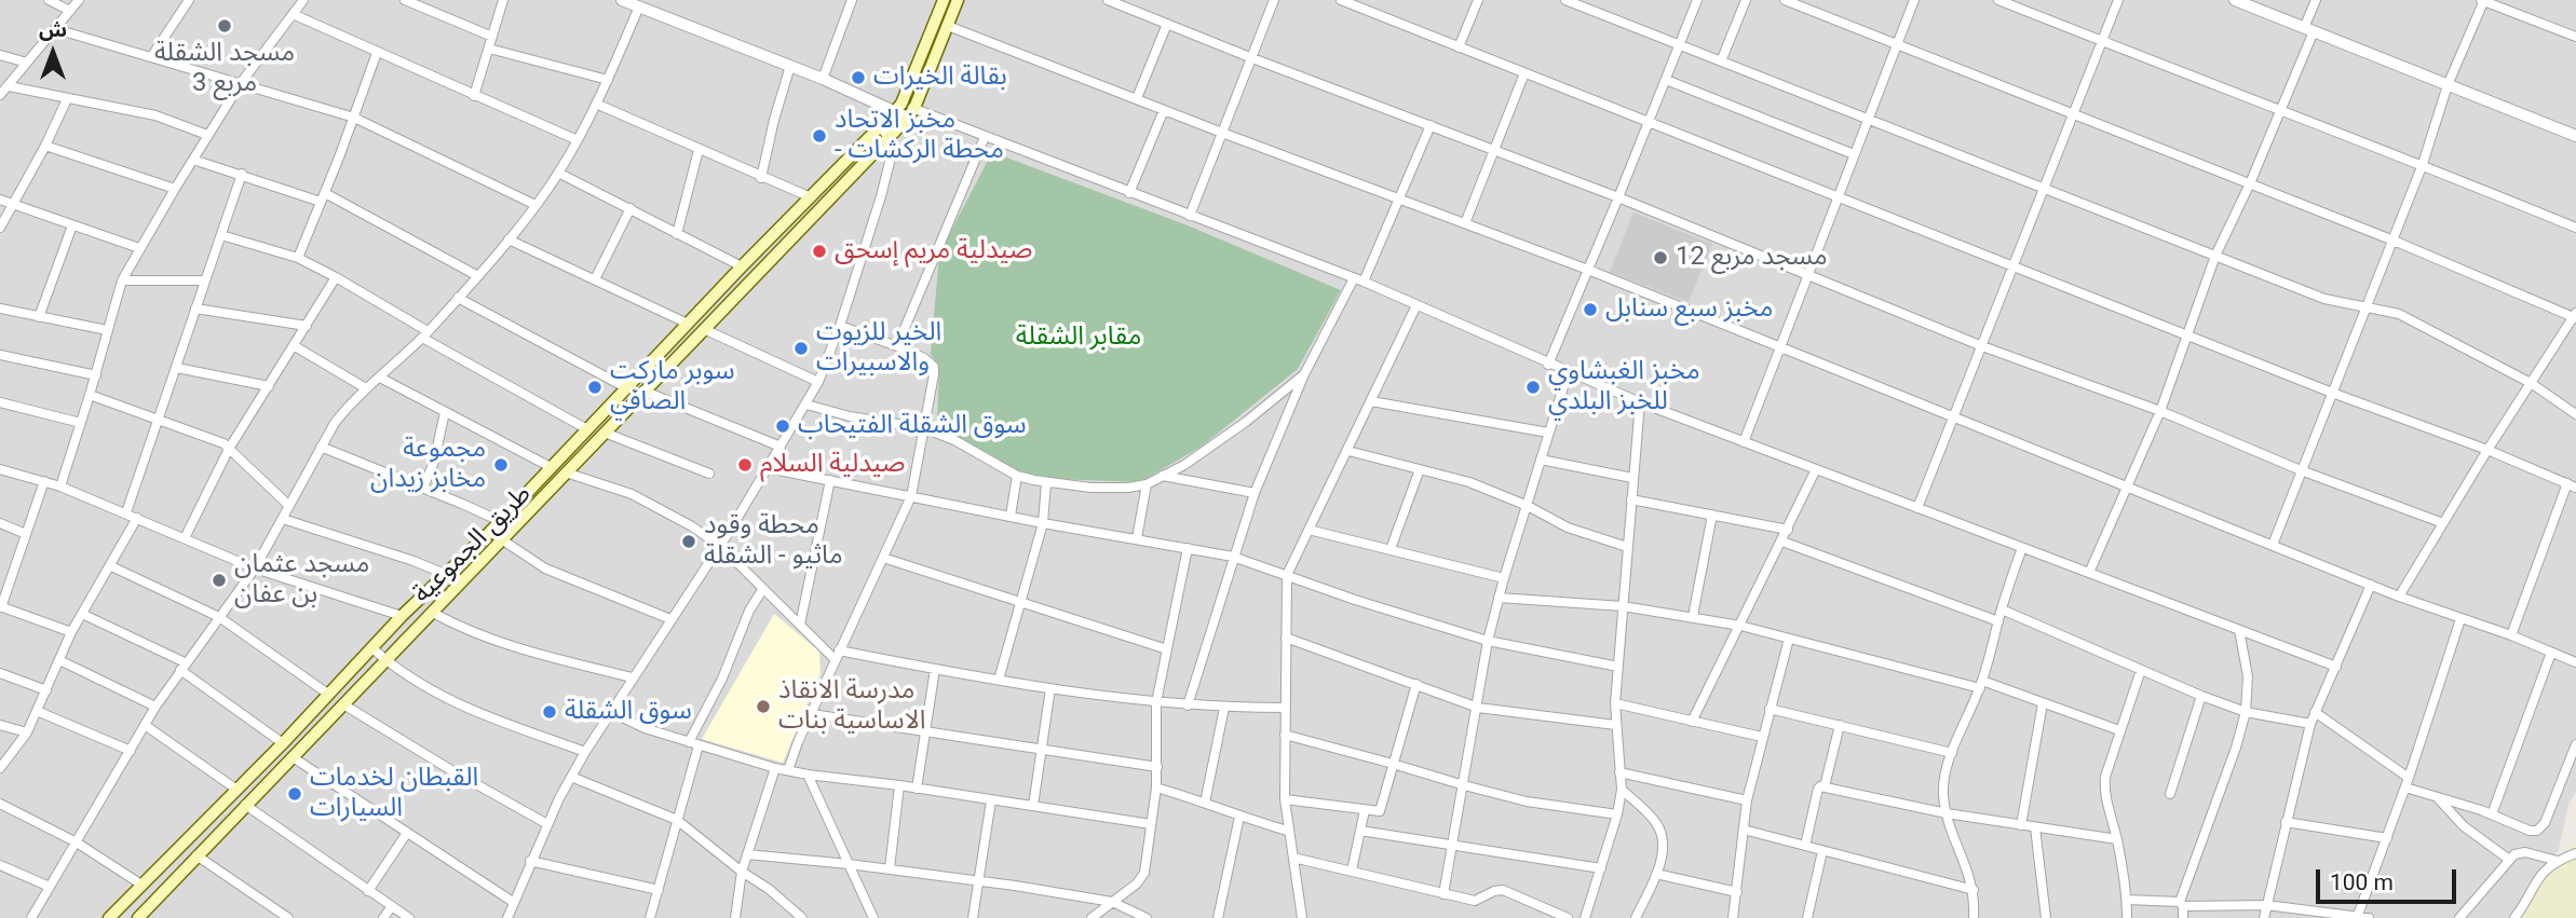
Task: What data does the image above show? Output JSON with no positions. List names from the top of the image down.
{
  "streets": {
    "main road": ["طريق الجموعية"]
  },
  "parks": ["مقابر الشقلة"],
  "places": [
    "مسجد الشقلة مربع 3",
    "بقالة الخيرات",
    "مخبز الاتحاد - محطة الركشات",
    "صيدلية مريم إسحق",
    "مسجد مربع 12",
    "مخبز سبع سنابل",
    "الخير للزيوت والاسبيرات",
    "سوبر ماركت الصافي",
    "مخبز الغبشاوي للخبز البلدي",
    "سوق الشقلة الفتيحاب",
    "مجموعة مخابز زيدان",
    "صيدلية السلام",
    "محطة وقود ماثيو - الشقلة",
    "مسجد عثمان بن عفان",
    "مدرسة الانقاذ الاساسية بنات",
    "سوق الشقلة",
    "القبطان لخدمات السيارات"
  ],
  "scale_bar": "100 m",
  "north": "top"
}
